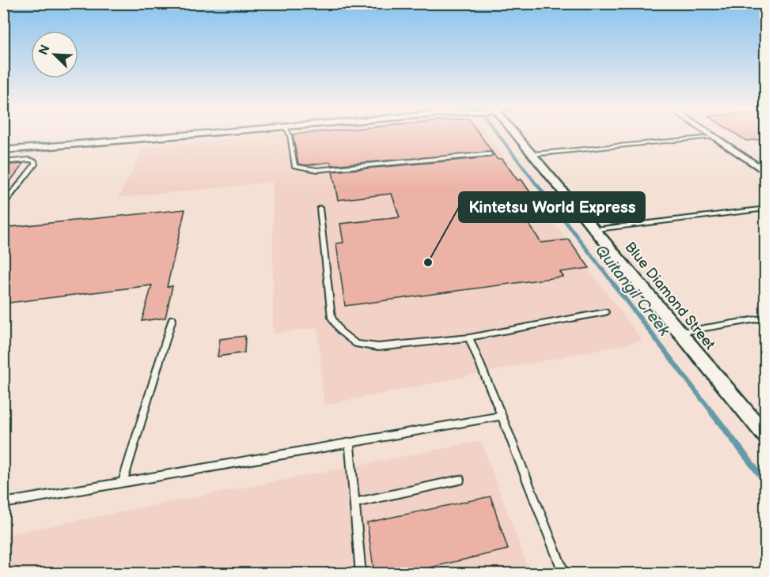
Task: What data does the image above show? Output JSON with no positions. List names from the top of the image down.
{
  "streets": {
    "street": ["Blue Diamond Street"]
  },
  "water": ["Quitangil Creek"],
  "places": ["Kintetsu World Express"],
  "north": "top left"
}
